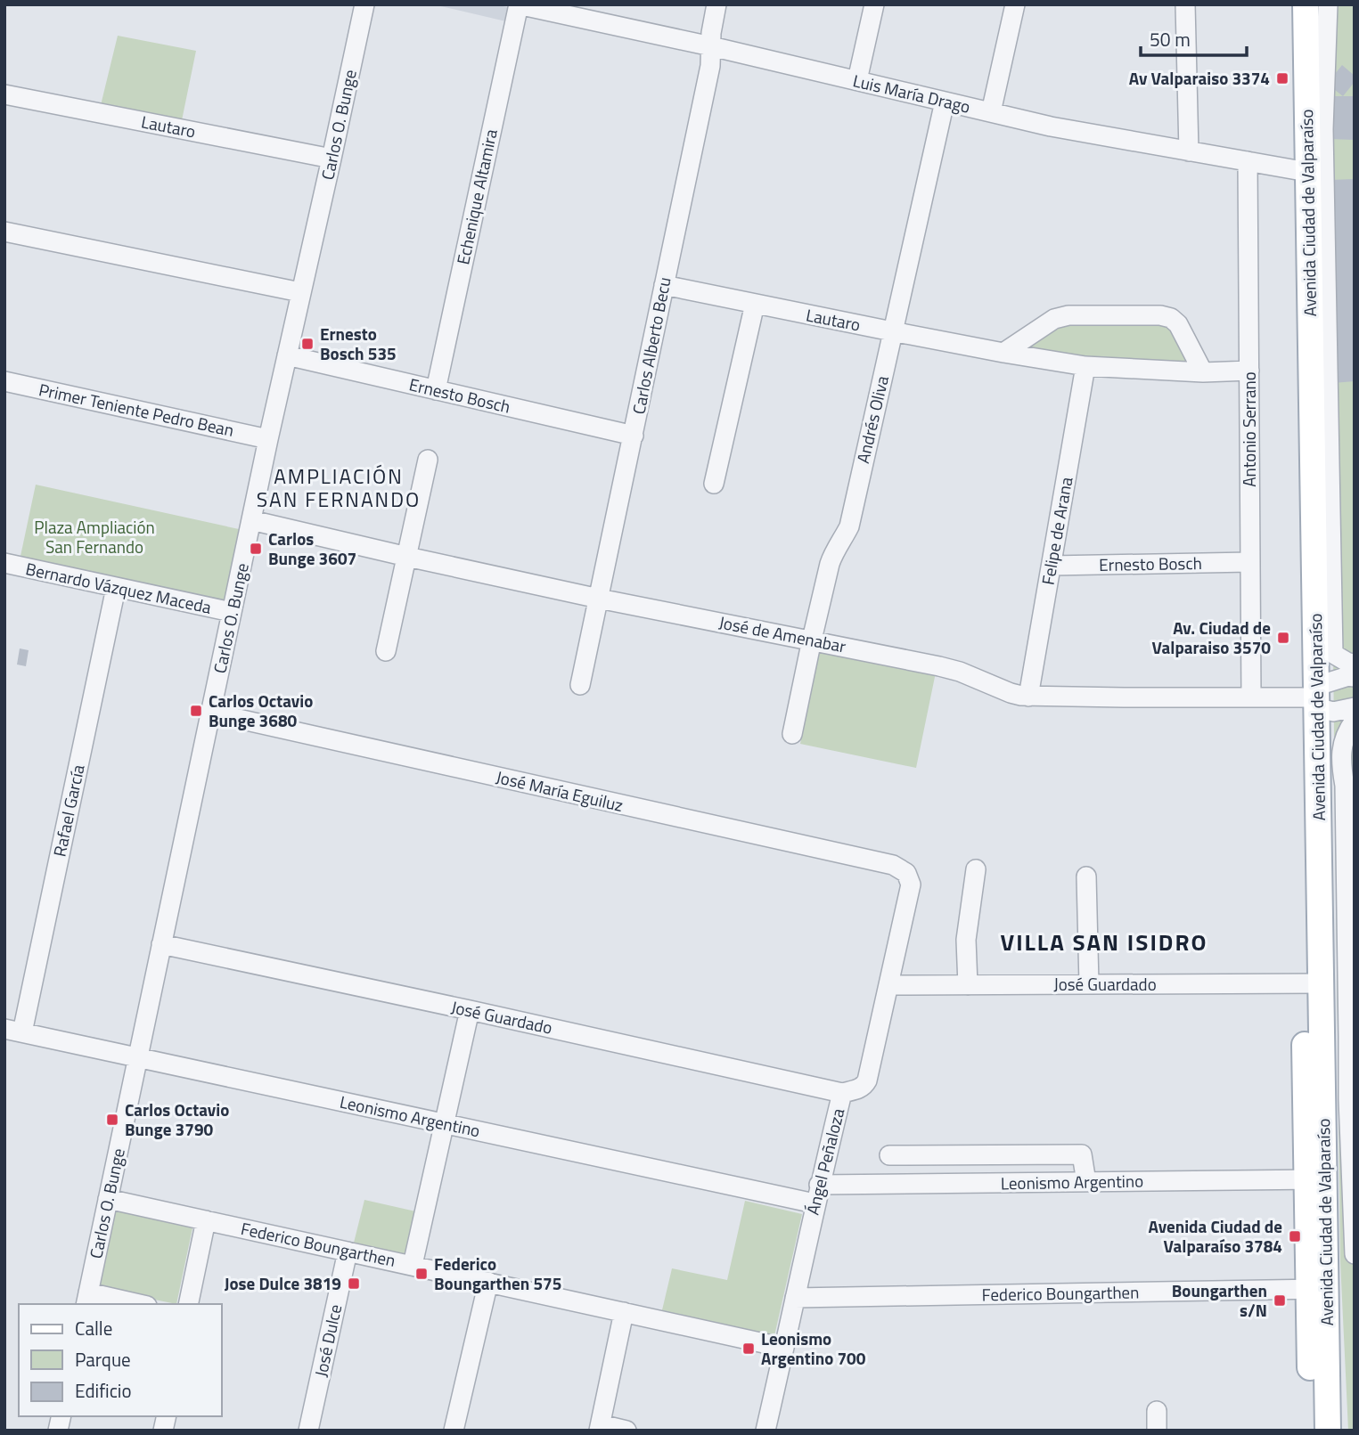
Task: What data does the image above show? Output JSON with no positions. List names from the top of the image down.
{
  "streets": {
    "main road": ["Avenida Ciudad de Valparaíso"],
    "street": [
      "Luis María Drago",
      "Carlos O. Bunge",
      "Lautaro",
      "Echenique Altamira",
      "Carlos Alberto Becu",
      "Ernesto Bosch",
      "Primer Teniente Pedro Bean",
      "Andrés Oliva",
      "Antonio Serrano",
      "Felipe de Arana",
      "Bernardo Vázquez Maceda",
      "José de Amenabar",
      "José María Eguiluz",
      "Rafael García",
      "José Guardado",
      "Leonismo Argentino",
      "Ángel Peñaloza",
      "Federico Boungarthen",
      "José Dulce"
    ]
  },
  "crossings": [
    ["Luis María Drago", "Echenique Altamira"],
    ["Luis María Drago", "Avenida Ciudad de Valparaíso"],
    ["Luis María Drago", "Carlos Alberto Becu"],
    ["Luis María Drago", "Andrés Oliva"],
    ["Luis María Drago", "Antonio Serrano"],
    ["Carlos O. Bunge", "Lautaro"],
    ["Carlos O. Bunge", "Ernesto Bosch"],
    ["Carlos O. Bunge", "Primer Teniente Pedro Bean"],
    ["Carlos O. Bunge", "Bernardo Vázquez Maceda"],
    ["Carlos O. Bunge", "José de Amenabar"],
    ["Carlos O. Bunge", "José María Eguiluz"],
    ["Carlos O. Bunge", "José Guardado"],
    ["Carlos O. Bunge", "Leonismo Argentino"],
    ["Carlos O. Bunge", "Federico Boungarthen"],
    ["Lautaro", "Carlos Alberto Becu"],
    ["Lautaro", "Andrés Oliva"],
    ["Lautaro", "Antonio Serrano"],
    ["Lautaro", "Felipe de Arana"],
    ["Echenique Altamira", "Ernesto Bosch"],
    ["Avenida Ciudad de Valparaíso", "José de Amenabar"],
    ["Avenida Ciudad de Valparaíso", "José Guardado"],
    ["Avenida Ciudad de Valparaíso", "Leonismo Argentino"],
    ["Avenida Ciudad de Valparaíso", "Federico Boungarthen"],
    ["Carlos Alberto Becu", "Ernesto Bosch"],
    ["Carlos Alberto Becu", "José de Amenabar"],
    ["Ernesto Bosch", "Antonio Serrano"],
    ["Ernesto Bosch", "Felipe de Arana"],
    ["Andrés Oliva", "José de Amenabar"],
    ["Antonio Serrano", "José de Amenabar"],
    ["Felipe de Arana", "José de Amenabar"],
    ["Bernardo Vázquez Maceda", "Rafael García"],
    ["José María Eguiluz", "Ángel Peñaloza"],
    ["Rafael García", "Leonismo Argentino"],
    ["José Guardado", "Ángel Peñaloza"],
    ["Leonismo Argentino", "Ángel Peñaloza"],
    ["Ángel Peñaloza", "Federico Boungarthen"],
    ["Federico Boungarthen", "José Dulce"]
  ],
  "districts": ["AMPLIACIÓN SAN FERNANDO", "VILLA SAN ISIDRO"],
  "parks": ["Plaza Ampliación San Fernando"],
  "places": {
    "transit": [
      "Av Valparaiso 3374",
      "Ernesto Bosch 535",
      "Carlos Bunge 3607",
      "Av. Ciudad de Valparaiso 3570",
      "Carlos Octavio Bunge 3680",
      "Carlos Octavio Bunge 3790",
      "Avenida Ciudad de Valparaíso 3784",
      "Federico Boungarthen 575",
      "Jose Dulce 3819",
      "Boungarthen s/N",
      "Leonismo Argentino 700"
    ]
  },
  "legend": ["Calle", "Parque", "Edificio"],
  "scale_bar": "50 m"
}
